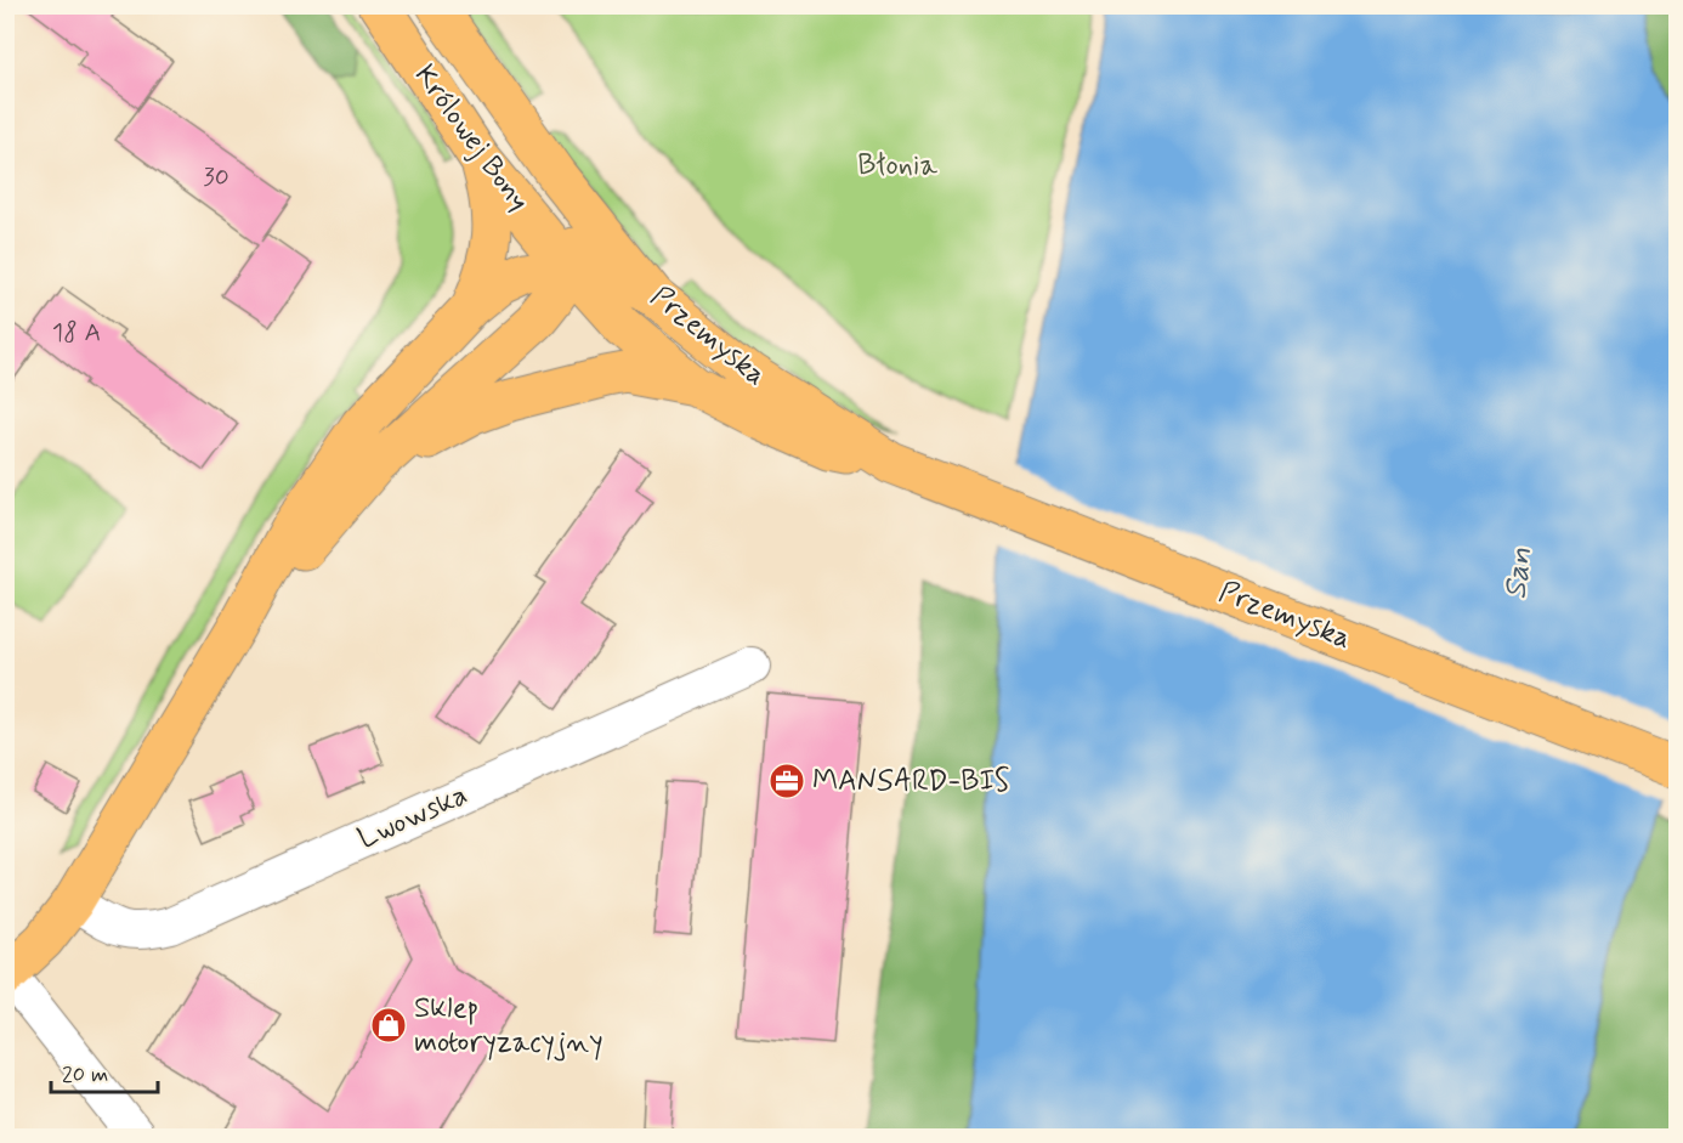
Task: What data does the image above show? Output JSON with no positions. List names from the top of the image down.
{
  "streets": {
    "main road": ["Królowej Bony", "Przemyska"],
    "street": ["Lwowska"]
  },
  "crossings": [
    ["Królowej Bony", "Przemyska"]
  ],
  "water": ["San"],
  "parks": ["Błonia"],
  "places": {
    "office": ["MANSARD-BIS"],
    "shop": ["Sklep motoryzacyjny"]
  },
  "house_numbers": ["30", "18 A"],
  "scale_bar": "20 m"
}
